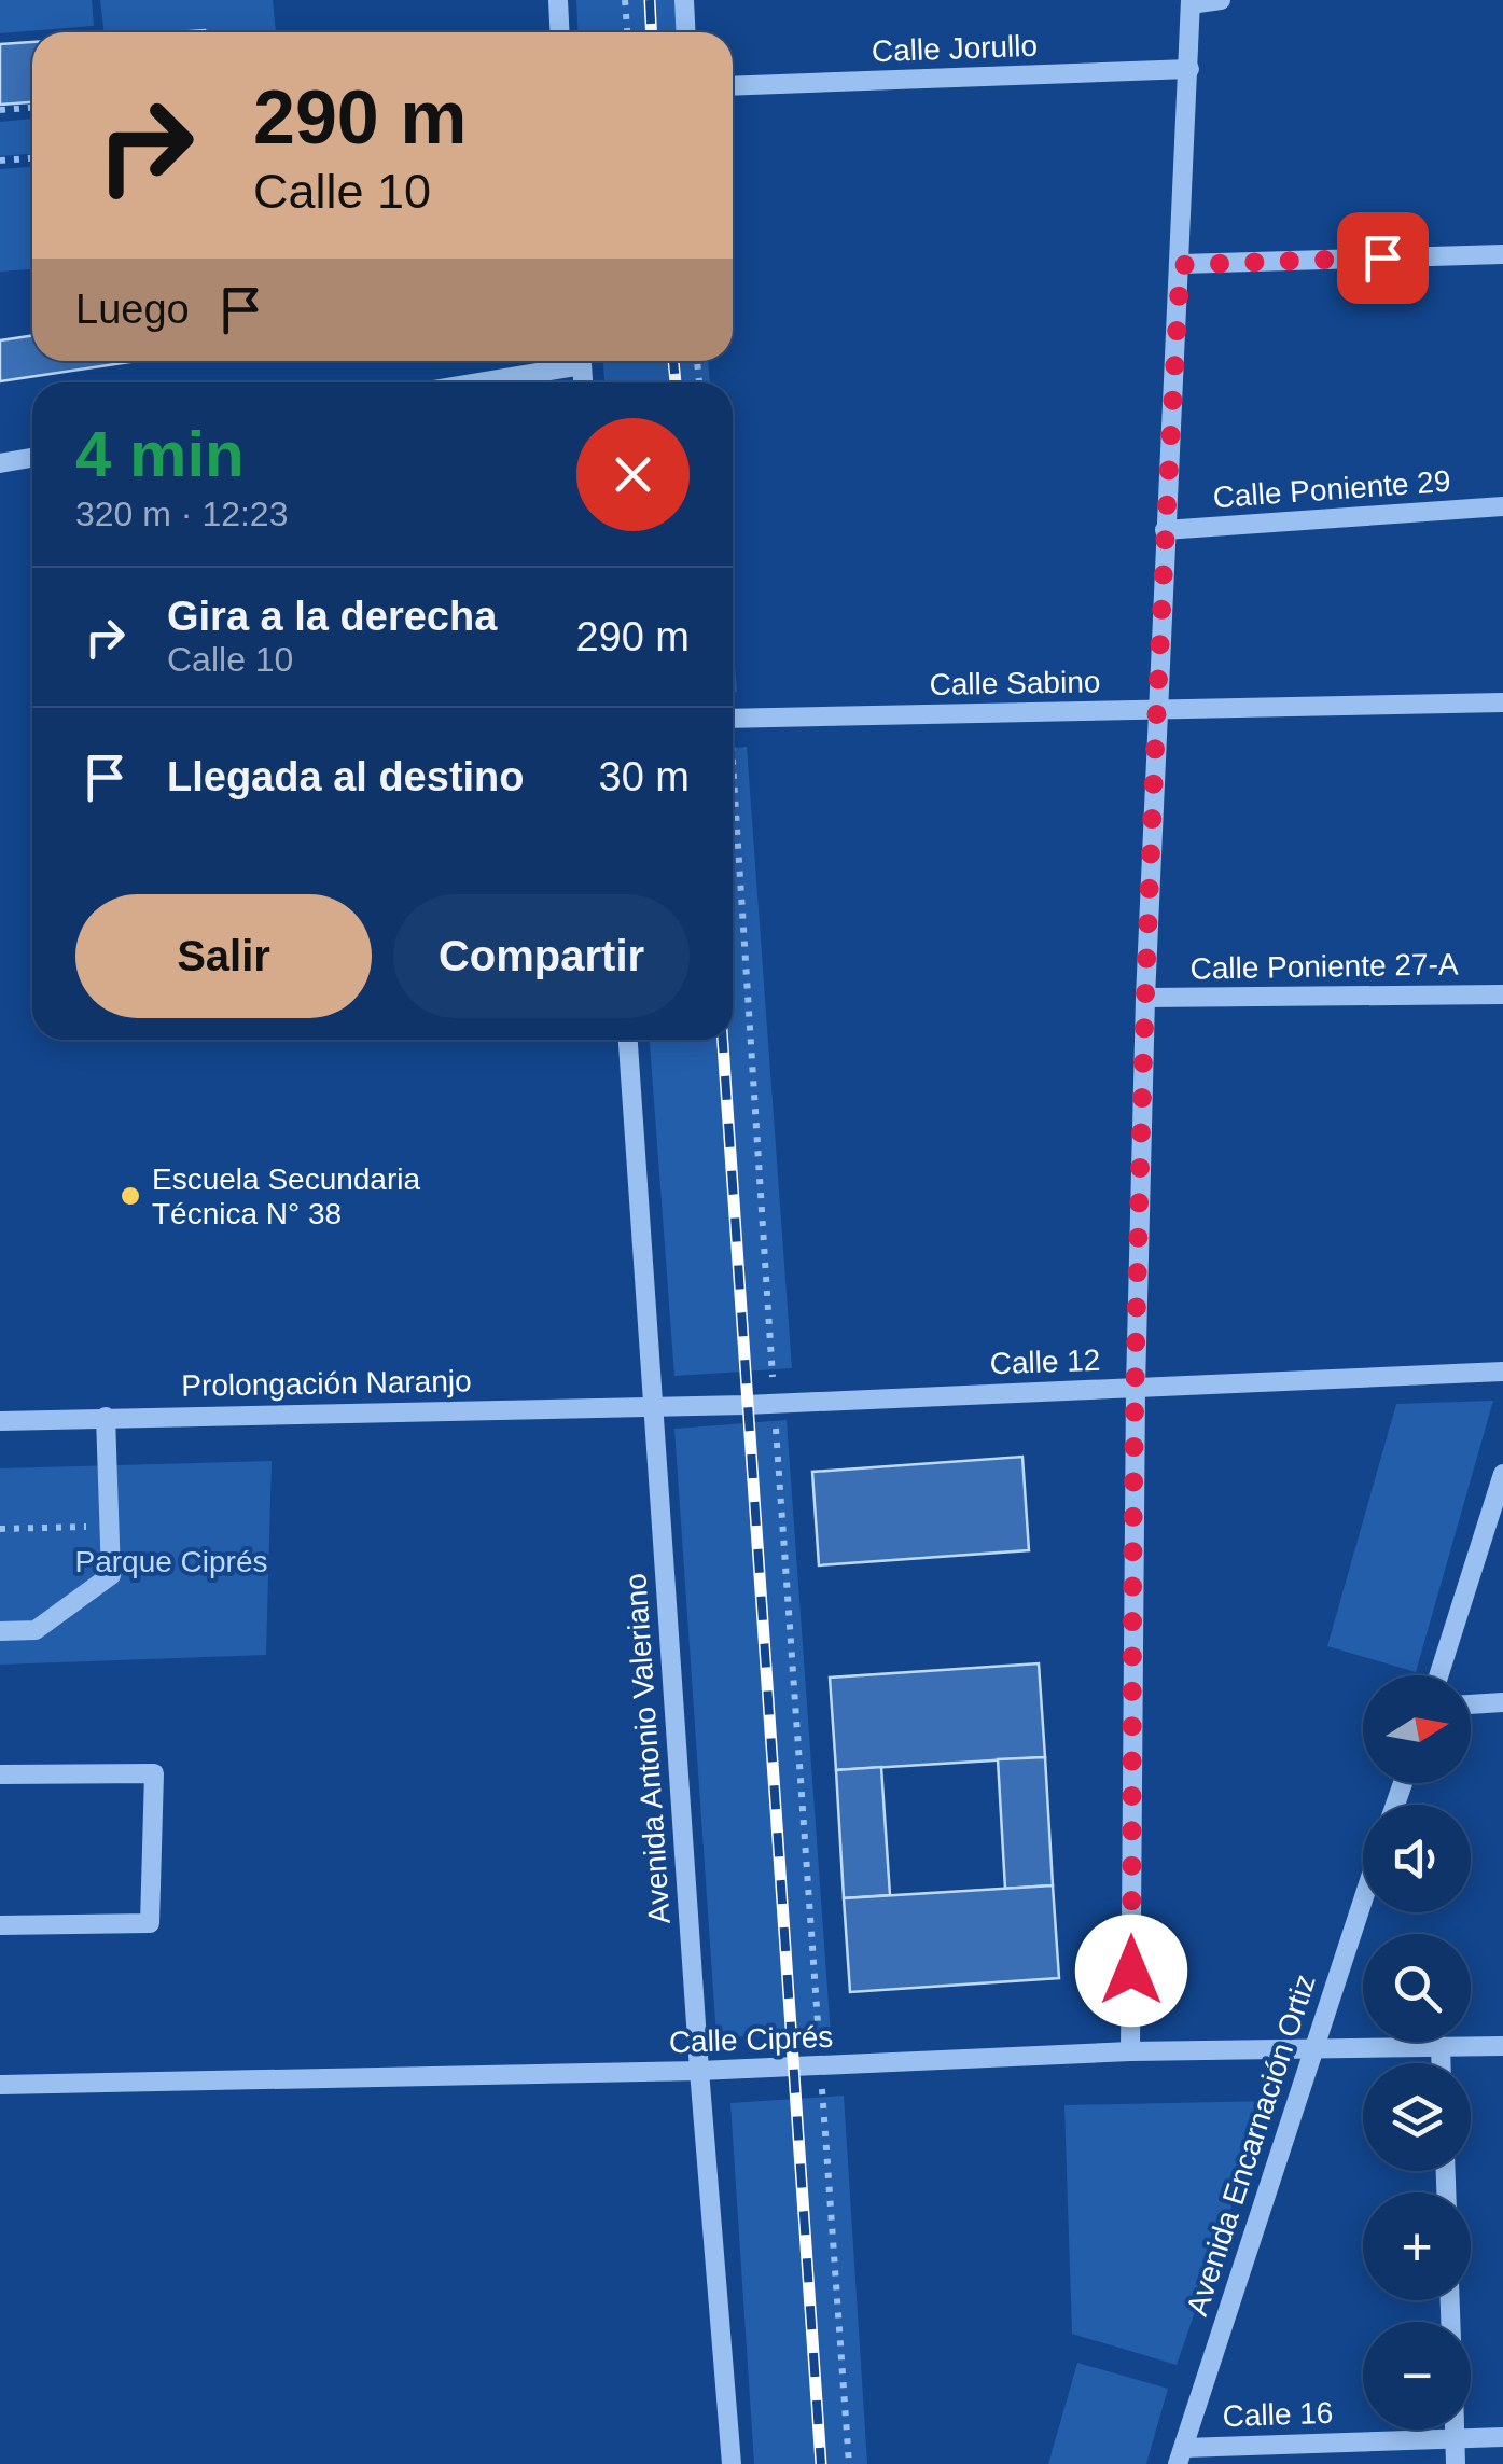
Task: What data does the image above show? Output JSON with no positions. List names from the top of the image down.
{
  "streets": {
    "street": [
      "Calle Jorullo",
      "Calle Poniente 29",
      "Calle Sabino",
      "Calle Poniente 27-A",
      "Calle 12",
      "Prolongación Naranjo",
      "Avenida Antonio Valeriano",
      "Calle Ciprés",
      "Avenida Encarnación Ortiz",
      "Calle 16"
    ]
  },
  "crossings": [
    ["Calle 12", "Prolongación Naranjo"],
    ["Calle 12", "Avenida Antonio Valeriano"],
    ["Prolongación Naranjo", "Avenida Antonio Valeriano"],
    ["Avenida Antonio Valeriano", "Calle Ciprés"],
    ["Calle Ciprés", "Avenida Encarnación Ortiz"],
    ["Avenida Encarnación Ortiz", "Calle 16"]
  ],
  "parks": ["Parque Ciprés"],
  "places": ["Escuela Secundaria Técnica N° 38"],
  "north": "right",
  "page": {
    "turn": ["290 m", "Calle 10"],
    "then": "Luego",
    "heading": ["4 min", "320 m · 12:23"],
    "list": [
      {
        "name": "Gira a la derecha",
        "note": "Calle 10",
        "value": "290 m"
      },
      {
        "name": "Llegada al destino",
        "value": "30 m"
      }
    ],
    "buttons": ["Salir", "Compartir"],
    "map_buttons": ["+", "−"]
  }
}
